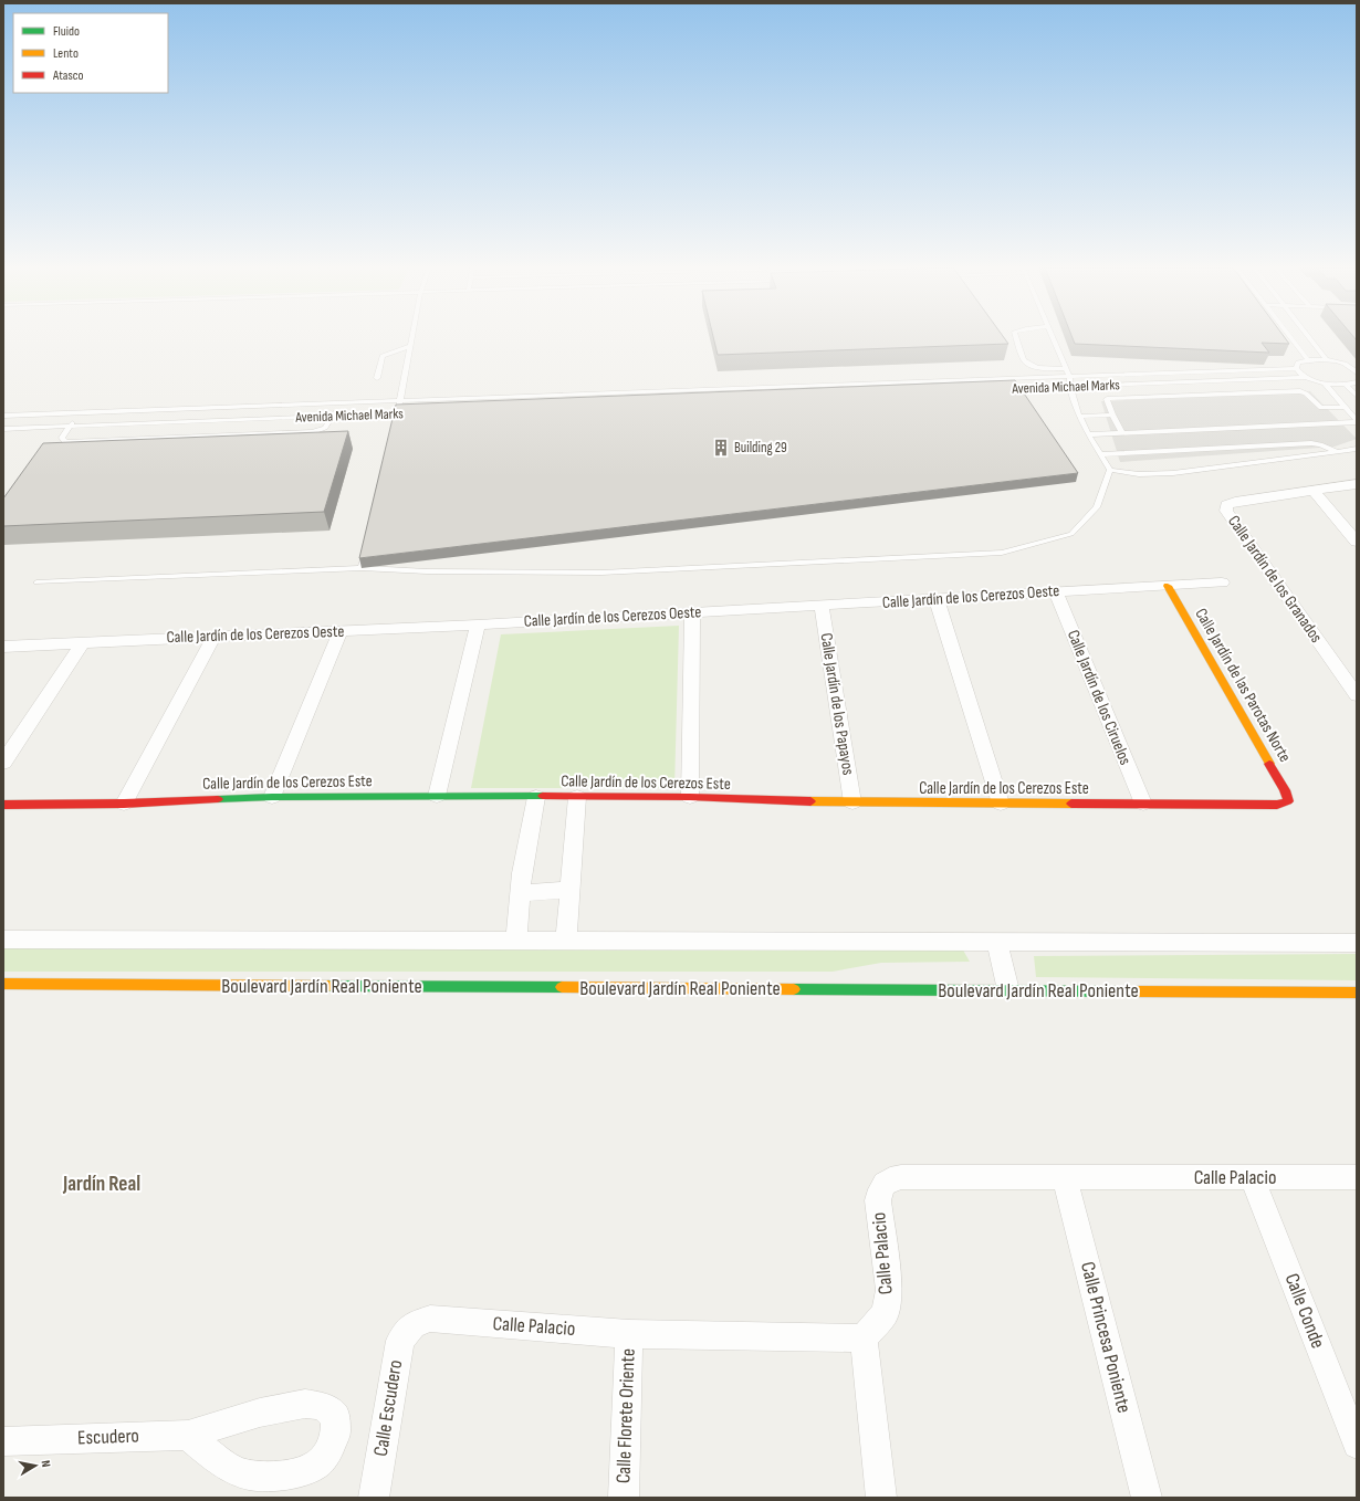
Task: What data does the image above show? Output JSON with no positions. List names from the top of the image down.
{
  "streets": {
    "street": [
      "Calle Jardín de los Granados",
      "Calle Jardín de los Cerezos Oeste",
      "Calle Jardín de las Parotas Norte",
      "Calle Jardín de los Ciruelos",
      "Calle Jardín de los Papayos",
      "Calle Jardín de los Cerezos Este",
      "Boulevard Jardín Real Poniente",
      "Calle Palacio",
      "Calle Conde",
      "Calle Princesa Poniente",
      "Calle Escudero",
      "Calle Florete Oriente",
      "Escudero"
    ],
    "lane": ["Avenida Michael Marks"]
  },
  "crossings": [
    ["Calle Jardín de los Cerezos Oeste", "Calle Jardín de las Parotas Norte"],
    ["Calle Jardín de los Cerezos Oeste", "Calle Jardín de los Ciruelos"],
    ["Calle Jardín de los Cerezos Oeste", "Calle Jardín de los Papayos"],
    ["Calle Jardín de las Parotas Norte", "Calle Jardín de los Cerezos Este"],
    ["Calle Jardín de los Ciruelos", "Calle Jardín de los Cerezos Este"],
    ["Calle Jardín de los Papayos", "Calle Jardín de los Cerezos Este"],
    ["Calle Palacio", "Calle Conde"],
    ["Calle Palacio", "Calle Princesa Poniente"],
    ["Calle Palacio", "Calle Escudero"],
    ["Calle Palacio", "Calle Florete Oriente"]
  ],
  "districts": ["Jardín Real"],
  "places": {
    "building": ["Building 29"]
  },
  "legend": ["Fluido", "Lento", "Atasco"],
  "north": "right"
}
